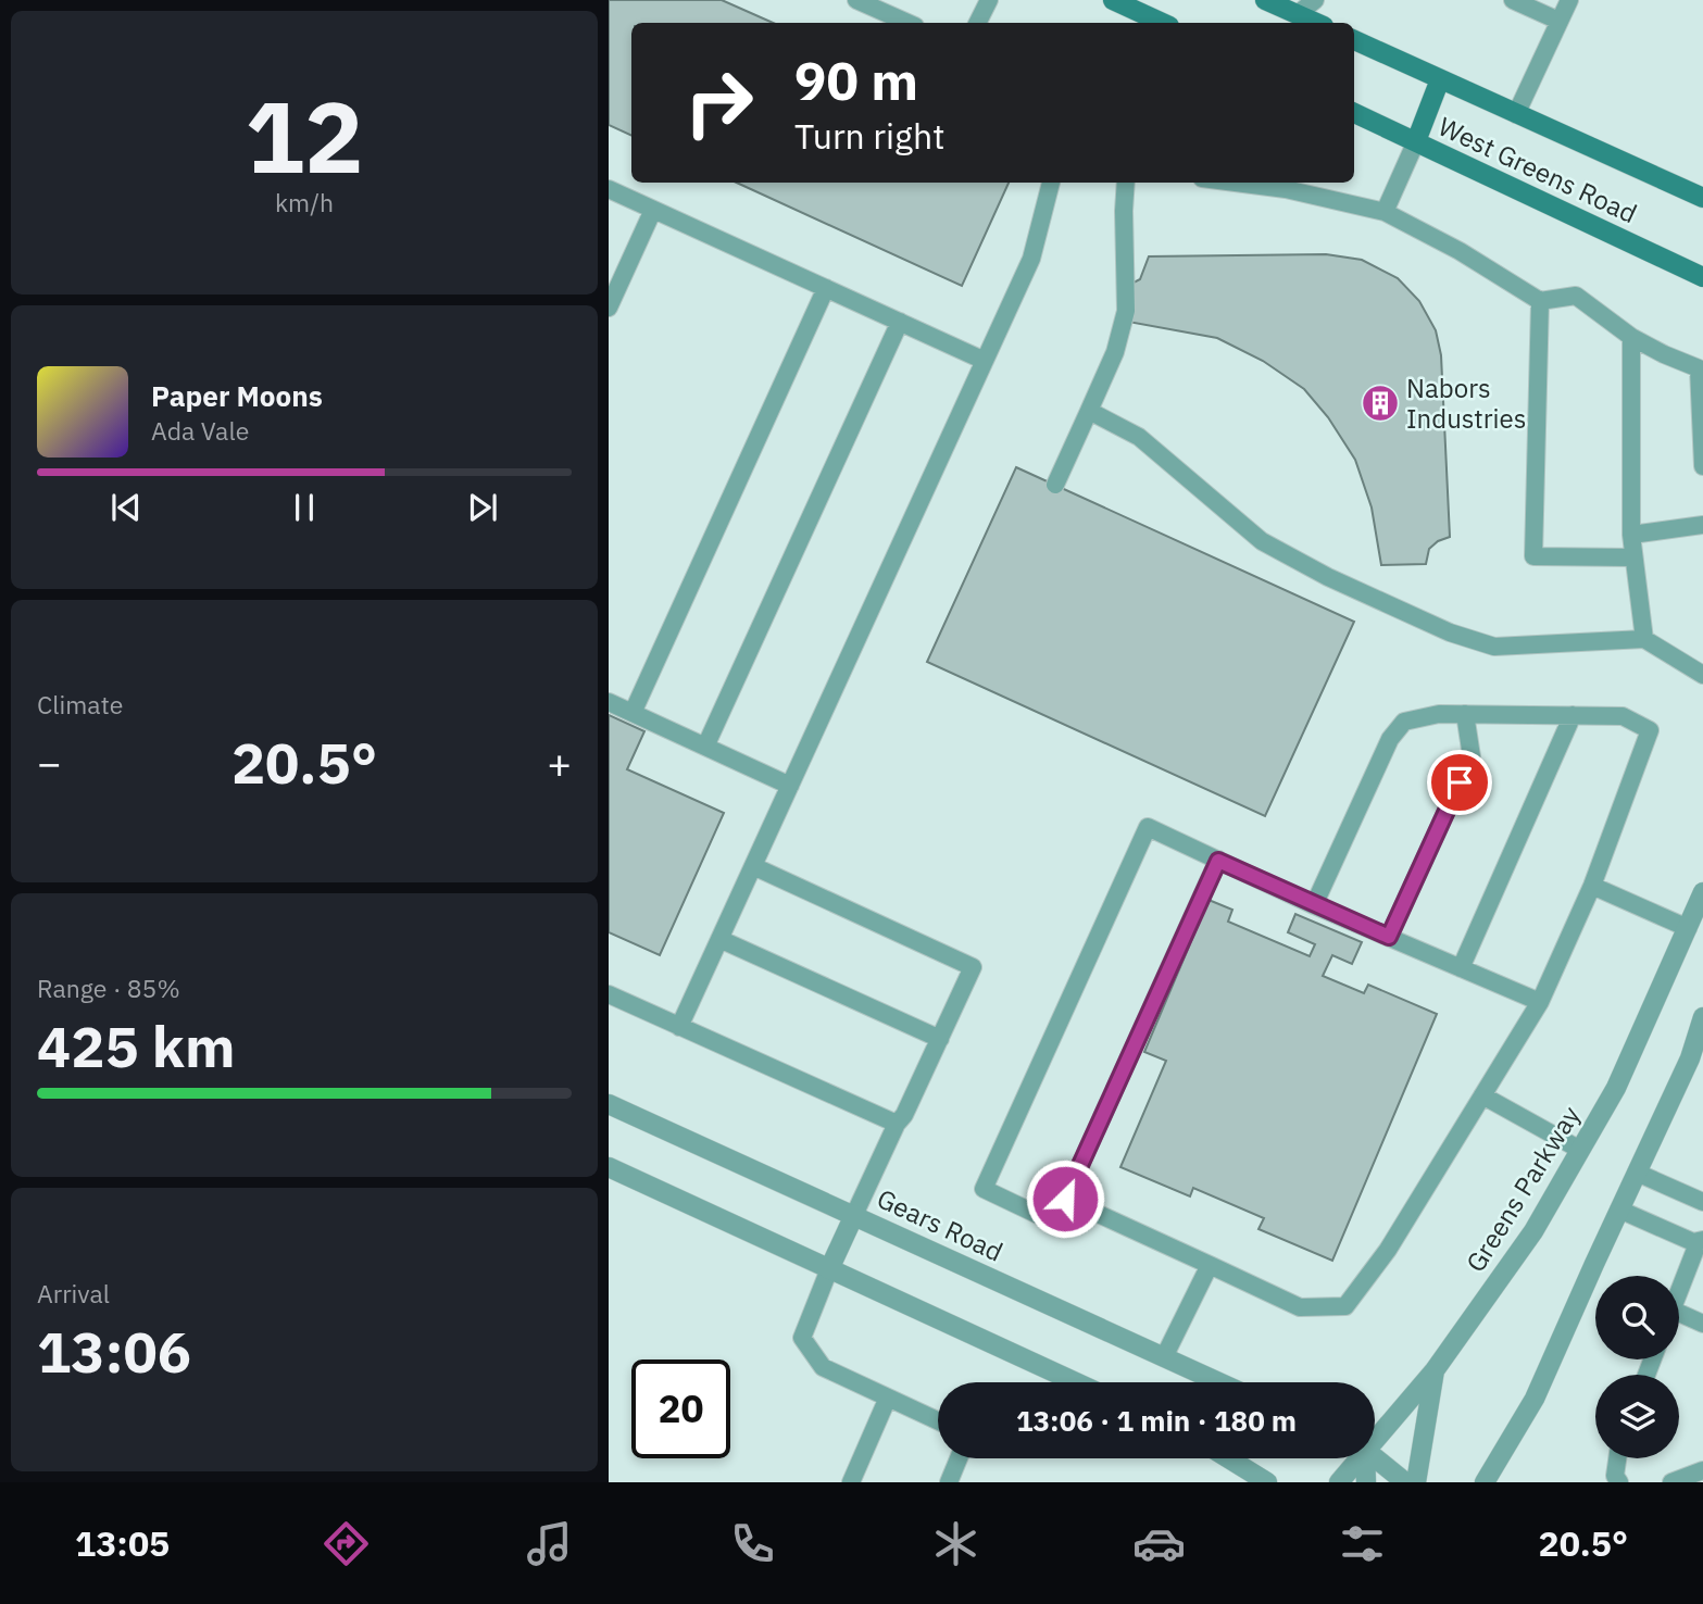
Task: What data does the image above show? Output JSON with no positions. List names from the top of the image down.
{
  "streets": {
    "main road": ["West Greens Road"],
    "street": ["Greens Parkway", "Gears Road"]
  },
  "places": {
    "building": ["Nabors Industries"]
  },
  "page": {
    "tile": [
      ["12", "km/h"],
      "Climate",
      ["Range · 85%", "425 km"],
      ["Arrival", "13:06"]
    ],
    "turn": ["90 m", "Turn right"],
    "song": ["Paper Moons", "Ada Vale"],
    "heat": ["−", "20.5°", "+"],
    "limit": "20",
    "trip": "13:06 · 1 min · 180 m",
    "tabs": ["13:05", "20.5°"]
  }
}
